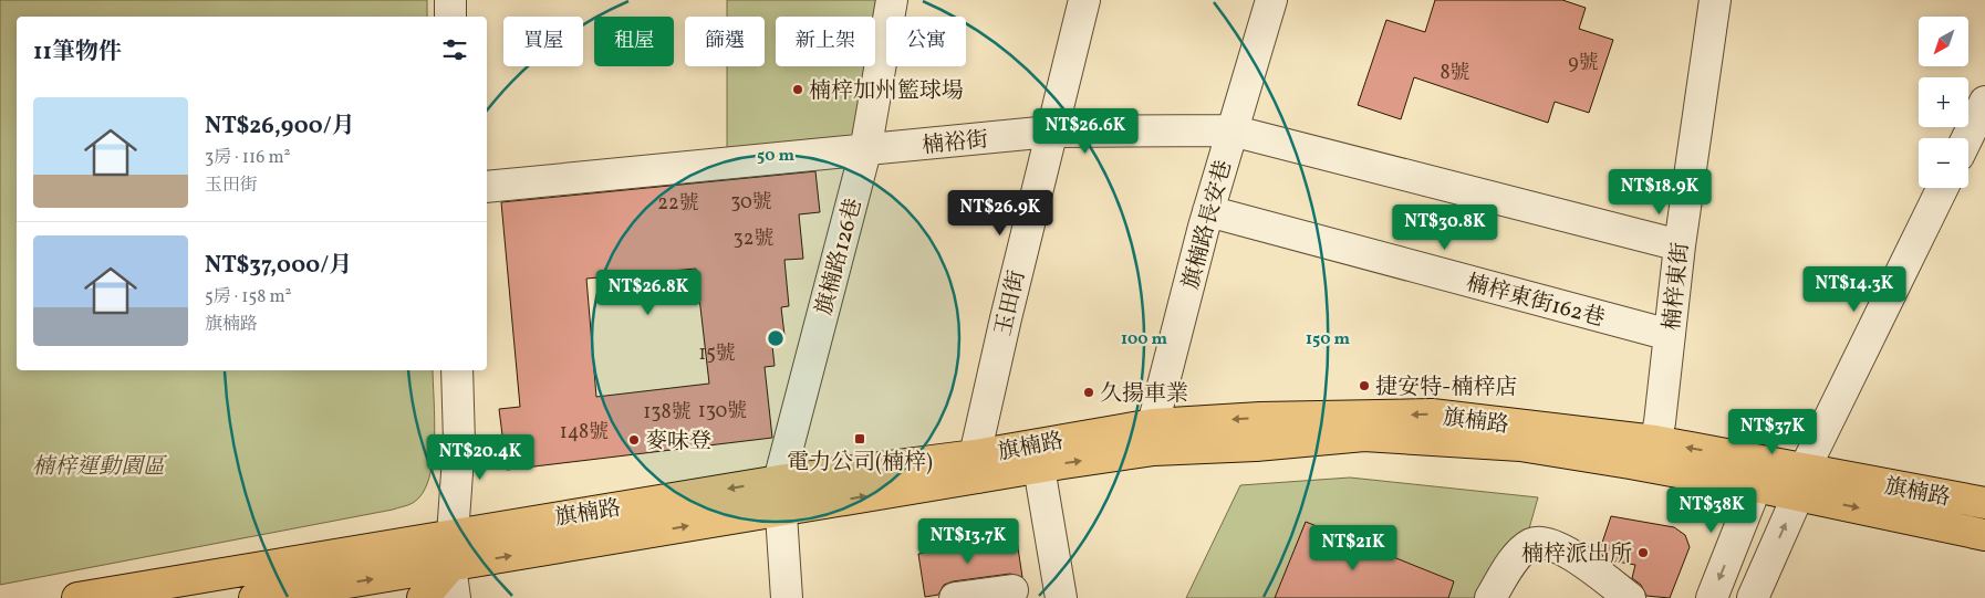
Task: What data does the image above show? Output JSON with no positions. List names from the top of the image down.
{
  "streets": {
    "main road": ["旗楠路"],
    "street": [
      "楠裕街",
      "旗楠路長安巷",
      "旗楠路126巷",
      "楠梓東街",
      "楠梓東街162巷",
      "玉田街"
    ]
  },
  "crossings": [
    ["楠裕街", "旗楠路長安巷"],
    ["楠裕街", "旗楠路126巷"],
    ["楠裕街", "楠梓東街"],
    ["楠裕街", "玉田街"],
    ["旗楠路長安巷", "楠梓東街162巷"],
    ["旗楠路長安巷", "旗楠路"],
    ["旗楠路126巷", "旗楠路"],
    ["楠梓東街", "楠梓東街162巷"],
    ["楠梓東街", "旗楠路"],
    ["玉田街", "旗楠路"]
  ],
  "parks": ["楠梓運動園區"],
  "places": {
    "other": [
      "楠梓加州籃球場",
      "捷安特-楠梓店",
      "久揚車業",
      "麥味登",
      "楠梓派出所"
    ],
    "transit": ["電力公司(楠梓)"]
  },
  "house_numbers": [
    "9號",
    "8號",
    "30號",
    "22號",
    "32號",
    "15號",
    "130號",
    "138號",
    "148號"
  ],
  "north": "bottom left",
  "page": {
    "map_buttons": ["+", "−"],
    "chip": [
      "買屋",
      "租屋",
      "篩選",
      "新上架",
      "公寓"
    ],
    "heading": "11筆物件",
    "list": [
      {
        "name": "NT$26,900/月",
        "note": "3房 · 116 m² · 玉田街"
      },
      {
        "name": "NT$37,000/月",
        "note": "5房 · 158 m² · 旗楠路"
      }
    ],
    "price": [
      "NT$26.6K",
      "NT$18.9K",
      "NT$26.9K",
      "NT$30.8K",
      "NT$14.3K",
      "NT$26.8K",
      "NT$37K",
      "NT$20.4K",
      "NT$38K",
      "NT$13.7K",
      "NT$21K"
    ]
  },
  "rings": ["50 m", "100 m", "150 m"]
}
